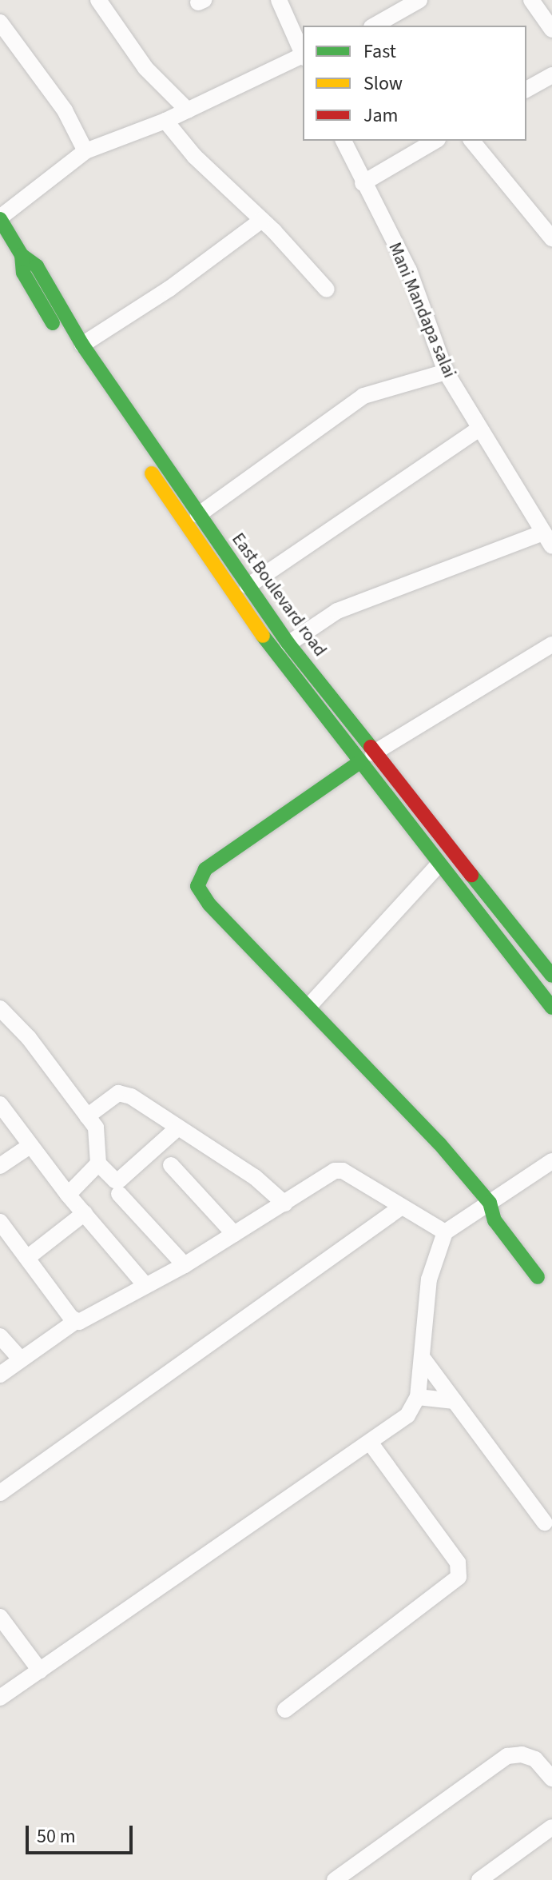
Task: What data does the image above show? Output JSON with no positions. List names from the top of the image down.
{
  "streets": {
    "main road": ["East Boulevard road"],
    "street": ["Mani Mandapa salai"]
  },
  "legend": ["Fast", "Slow", "Jam"],
  "scale_bar": "50 m"
}
